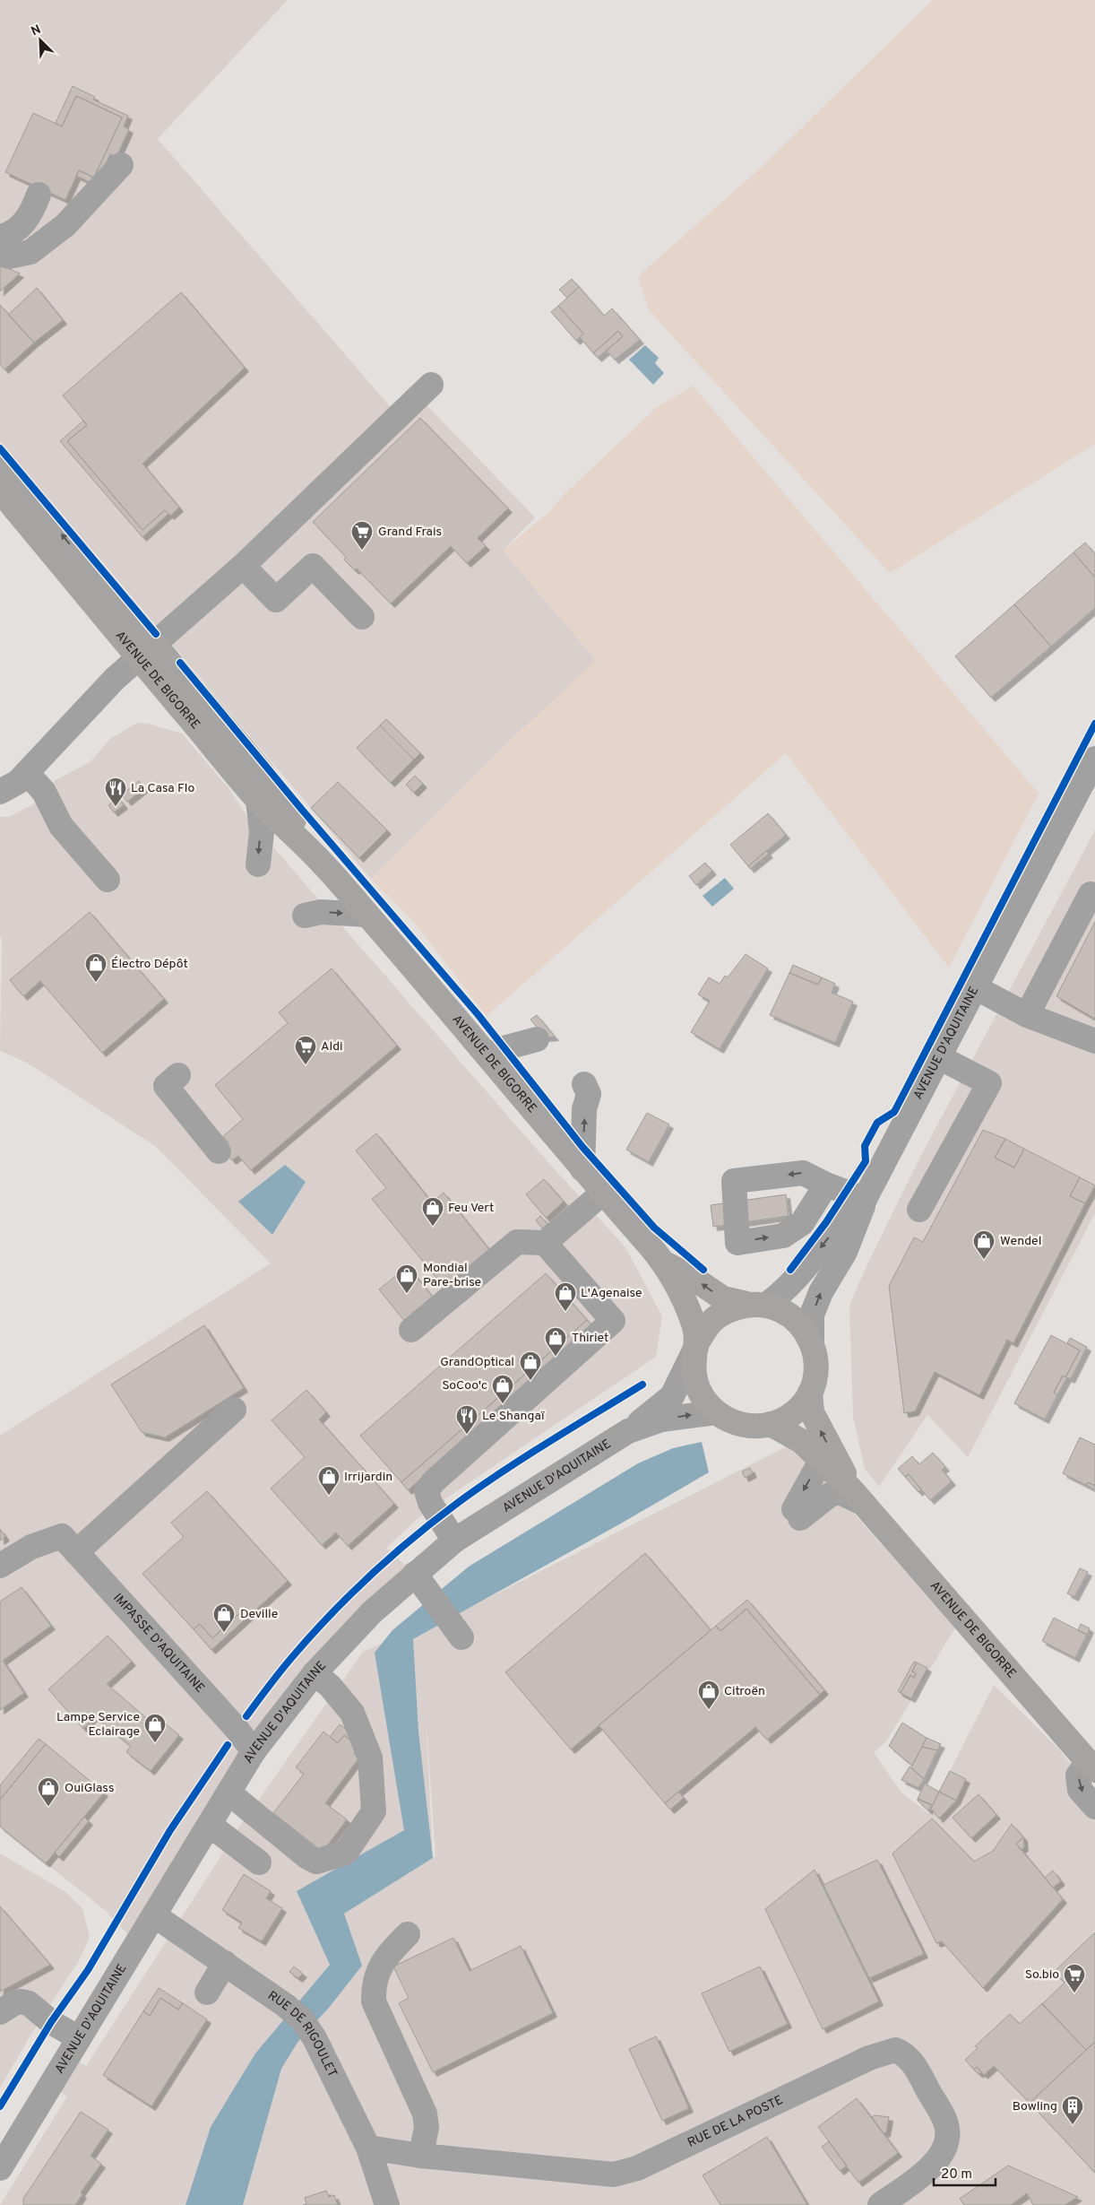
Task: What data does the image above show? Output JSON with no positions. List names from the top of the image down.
{
  "streets": {
    "main road": ["AVENUE DE BIGORRE"],
    "street": [
      "AVENUE D'AQUITAINE",
      "IMPASSE D'AQUITAINE",
      "RUE DE RIGOULET",
      "RUE DE LA POSTE"
    ]
  },
  "crossings": [
    ["AVENUE DE BIGORRE", "AVENUE D'AQUITAINE"],
    ["AVENUE D'AQUITAINE", "IMPASSE D'AQUITAINE"],
    ["AVENUE D'AQUITAINE", "RUE DE RIGOULET"],
    ["RUE DE RIGOULET", "RUE DE LA POSTE"]
  ],
  "places": {
    "supermarket": ["Grand Frais", "Aldi", "So.bio"],
    "restaurant": ["La Casa Flo", "Le Shangaï"],
    "shop": [
      "Électro Dépôt",
      "Feu Vert",
      "Wendel",
      "Mondial Pare-brise",
      "L'Agenaise",
      "Thiriet",
      "GrandOptical",
      "SoCoo'c",
      "Irrijardin",
      "Deville",
      "Citroën",
      "Lampe Service Eclairage",
      "OuiGlass"
    ],
    "building": ["Bowling"]
  },
  "scale_bar": "20 m",
  "north": "top left"
}
